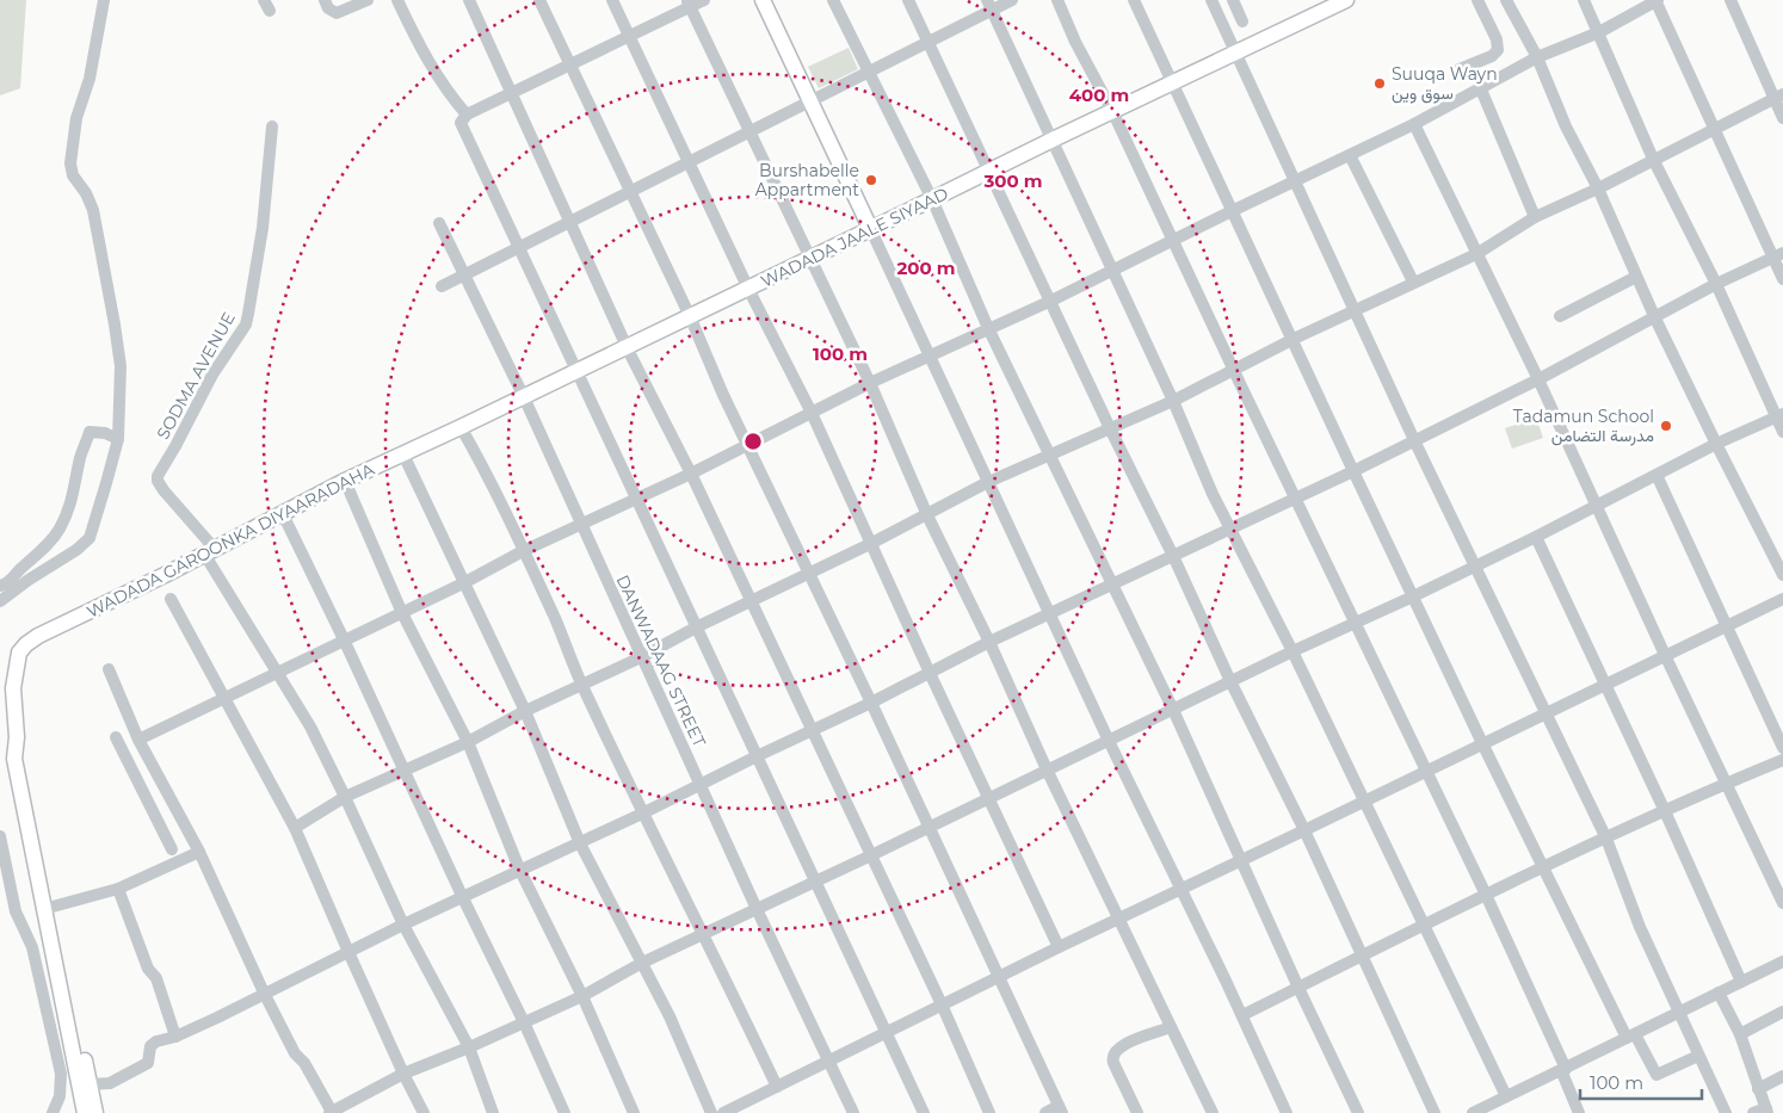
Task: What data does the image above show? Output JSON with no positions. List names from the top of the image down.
{
  "streets": {
    "main road": ["WADADA JAALE SIYAAD", "WADADA GAROONKA DIYAARADAHA"],
    "street": ["SODMA AVENUE", "DANWADAAG STREET"]
  },
  "crossings": [
    ["WADADA JAALE SIYAAD", "WADADA GAROONKA DIYAARADAHA"],
    ["WADADA JAALE SIYAAD", "DANWADAAG STREET"],
    ["SODMA AVENUE", "WADADA GAROONKA DIYAARADAHA"],
    ["WADADA GAROONKA DIYAARADAHA", "DANWADAAG STREET"]
  ],
  "places": ["Suuqa Wayn سوق وين", "Burshabelle Appartment", "Tadamun School مدرسة التضامن"],
  "scale_bar": "100 m",
  "rings": [
    "400 m",
    "300 m",
    "200 m",
    "100 m"
  ]
}
